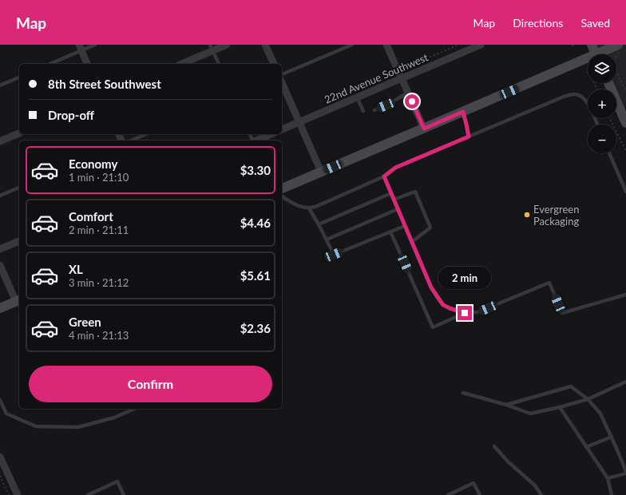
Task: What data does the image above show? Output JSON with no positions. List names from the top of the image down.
{
  "streets": {
    "street": ["22nd Avenue Southwest"]
  },
  "places": ["Evergreen Packaging"],
  "page": {
    "header": "Map",
    "nav": ["Map", "Directions", "Saved"],
    "map_buttons": ["+", "−"],
    "banner": ["8th Street Southwest", "Drop-off"],
    "list": [
      {
        "name": "Economy",
        "note": "1 min · 21:10",
        "value": "$3.30"
      },
      {
        "name": "Comfort",
        "note": "2 min · 21:11",
        "value": "$4.46"
      },
      {
        "name": "XL",
        "note": "3 min · 21:12",
        "value": "$5.61"
      },
      {
        "name": "Green",
        "note": "4 min · 21:13",
        "value": "$2.36"
      }
    ],
    "bubble": "2 min",
    "buttons": "Confirm"
  }
}
